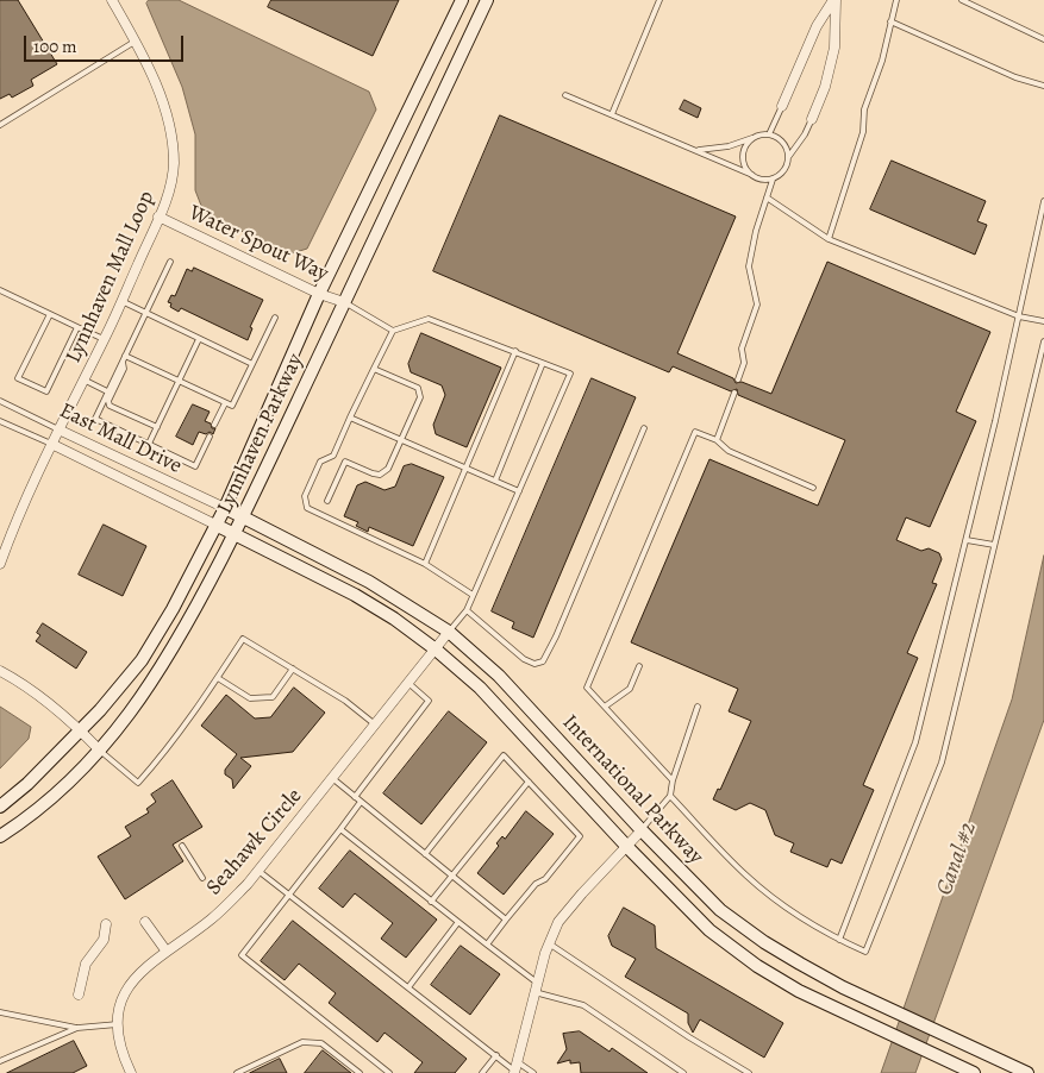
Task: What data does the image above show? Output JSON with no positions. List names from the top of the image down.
{
  "streets": {
    "main road": ["Lynnhaven Parkway", "International Parkway"],
    "street": [
      "Water Spout Way",
      "Lynnhaven Mall Loop",
      "East Mall Drive",
      "Seahawk Circle"
    ]
  },
  "crossings": [
    ["Water Spout Way", "Lynnhaven Mall Loop"],
    ["Water Spout Way", "Lynnhaven Parkway"],
    ["Lynnhaven Mall Loop", "East Mall Drive"],
    ["Lynnhaven Parkway", "East Mall Drive"],
    ["Lynnhaven Parkway", "International Parkway"],
    ["East Mall Drive", "International Parkway"],
    ["International Parkway", "Seahawk Circle"]
  ],
  "water": ["Canal #2"],
  "scale_bar": "100 m"
}
